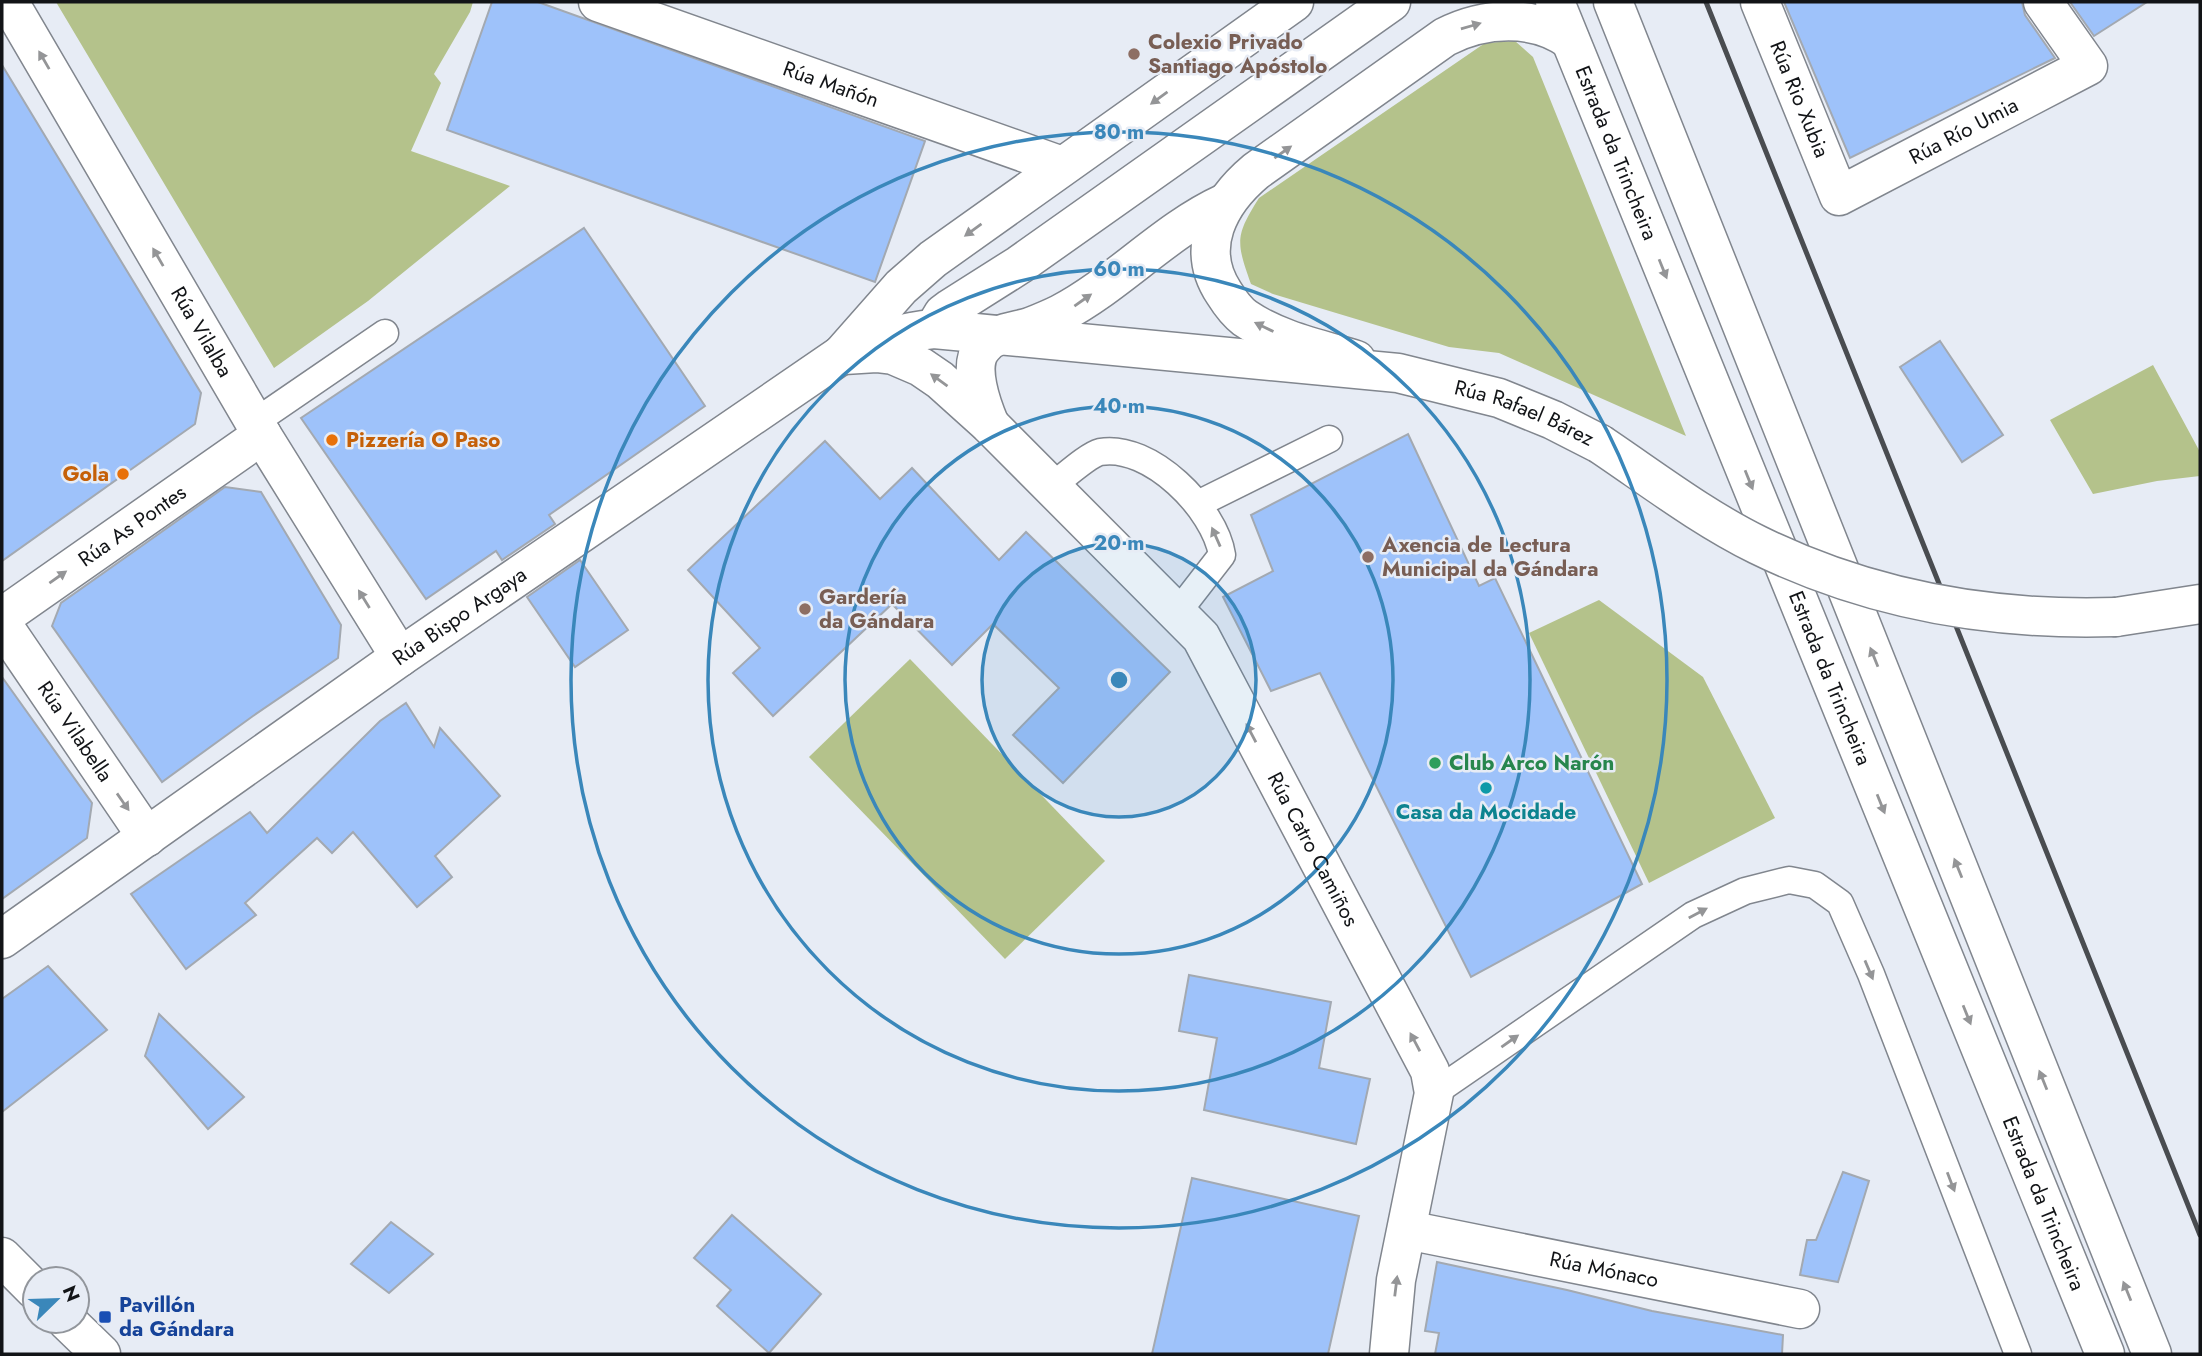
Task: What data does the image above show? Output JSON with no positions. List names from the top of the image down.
{
  "streets": {
    "main road": [
      "Rúa Mañón",
      "Rúa Rio Xubia",
      "Rúa Río Umia",
      "Estrada da Trincheira",
      "Rúa Vilalba",
      "Rúa Rafael Bárez",
      "Rúa As Pontes",
      "Rúa Bispo Argaya",
      "Rúa Vilabella",
      "Rúa Catro Camiños",
      "Rúa Mónaco"
    ]
  },
  "crossings": [
    ["Rúa Rio Xubia", "Rúa Río Umia"],
    ["Rúa Vilalba", "Rúa As Pontes"],
    ["Rúa Vilalba", "Rúa Bispo Argaya"],
    ["Rúa Rafael Bárez", "Rúa Bispo Argaya"],
    ["Rúa Bispo Argaya", "Rúa Vilabella"],
    ["Rúa Bispo Argaya", "Rúa Catro Camiños"],
    ["Rúa Catro Camiños", "Rúa Mónaco"]
  ],
  "one_way": [
    "Rúa Vilalba",
    "Rúa As Pontes",
    "Rúa Vilabella",
    "Rúa Catro Camiños"
  ],
  "places": {
    "other": [
      "Colexio Privado Santiago Apóstolo",
      "Pizzería O Paso",
      "Gola",
      "Axencia de Lectura Municipal da Gándara",
      "Gardería da Gándara",
      "Club Arco Narón",
      "Casa da Mocidade"
    ],
    "transit": ["Pavillón da Gándara"]
  },
  "north": "top right",
  "rings": [
    "80 m",
    "60 m",
    "40 m",
    "20 m"
  ]
}
